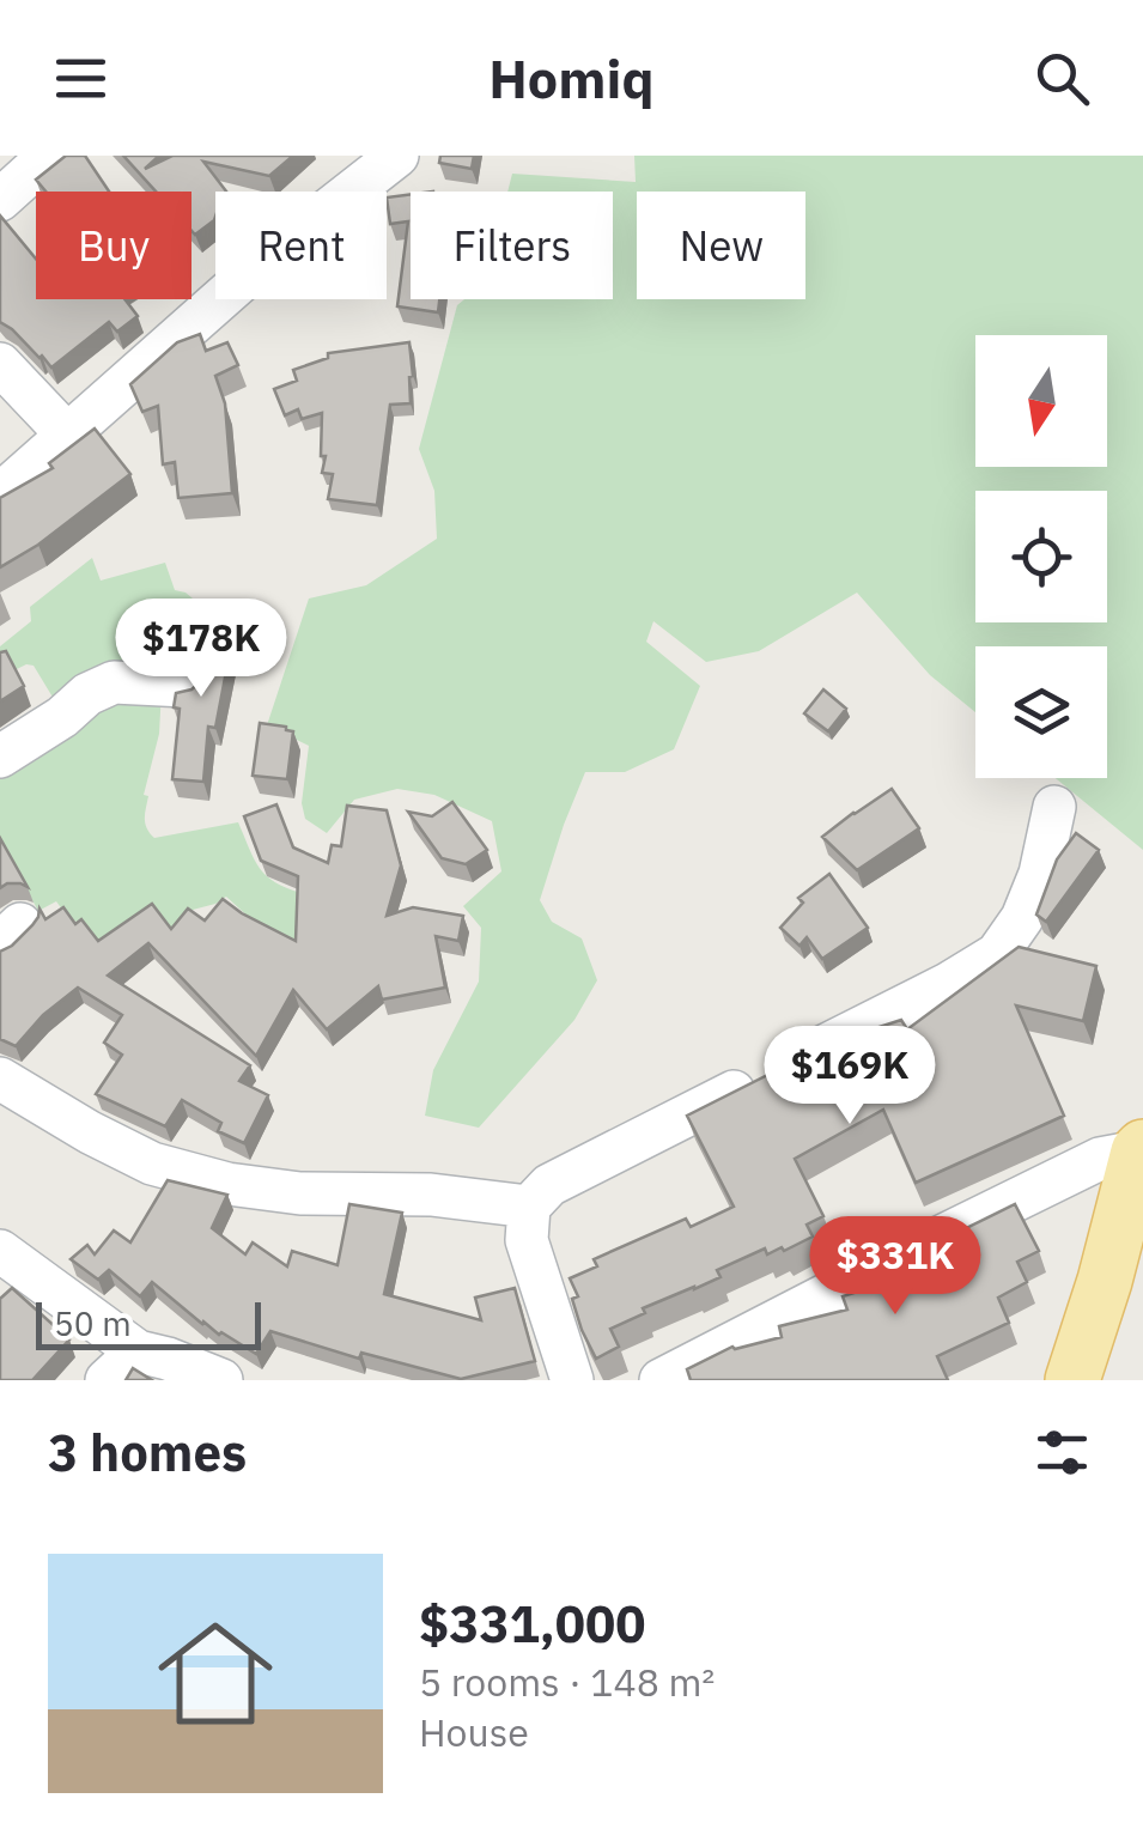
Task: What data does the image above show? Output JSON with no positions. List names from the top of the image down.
{
  "scale_bar": "50 m",
  "north": "bottom",
  "page": {
    "header": "Homiq",
    "chip": [
      "Buy",
      "Rent",
      "Filters",
      "New"
    ],
    "price": ["$178K", "$169K", "$331K"],
    "scale": "50 m",
    "heading": "3 homes",
    "list": [
      {
        "name": "$331,000",
        "note": "5 rooms · 148 m² · House"
      }
    ]
  }
}
